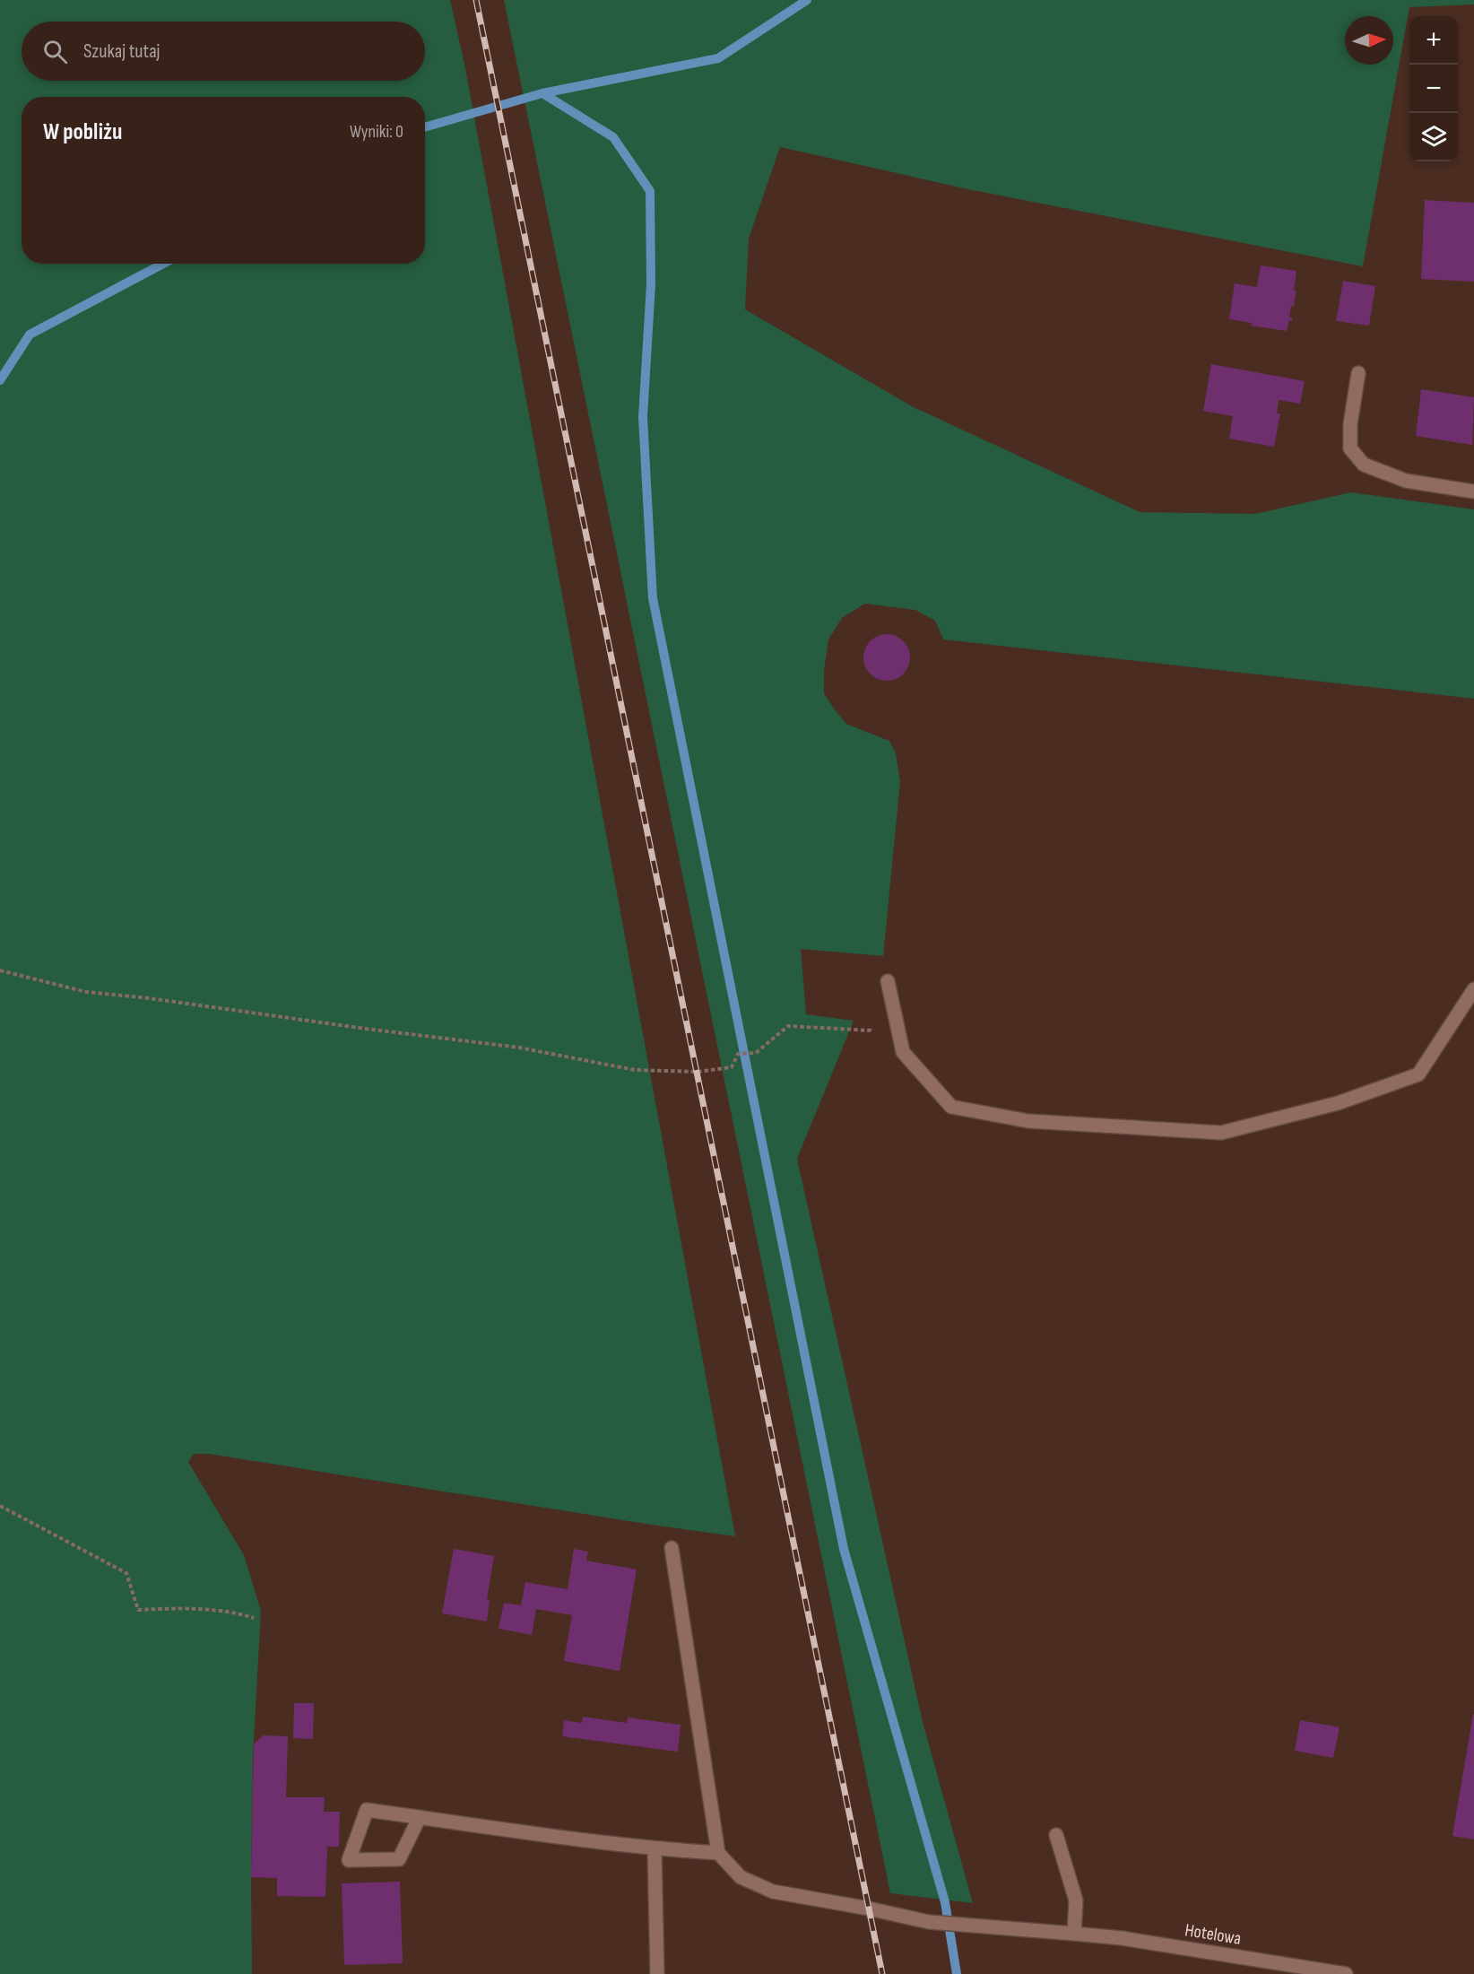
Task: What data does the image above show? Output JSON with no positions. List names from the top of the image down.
{
  "streets": {
    "street": ["Hotelowa"]
  },
  "north": "right",
  "page": {
    "map_buttons": ["+", "−"],
    "search": "Szukaj tutaj",
    "heading": ["W pobliżu", "Wyniki: 0"]
  }
}
